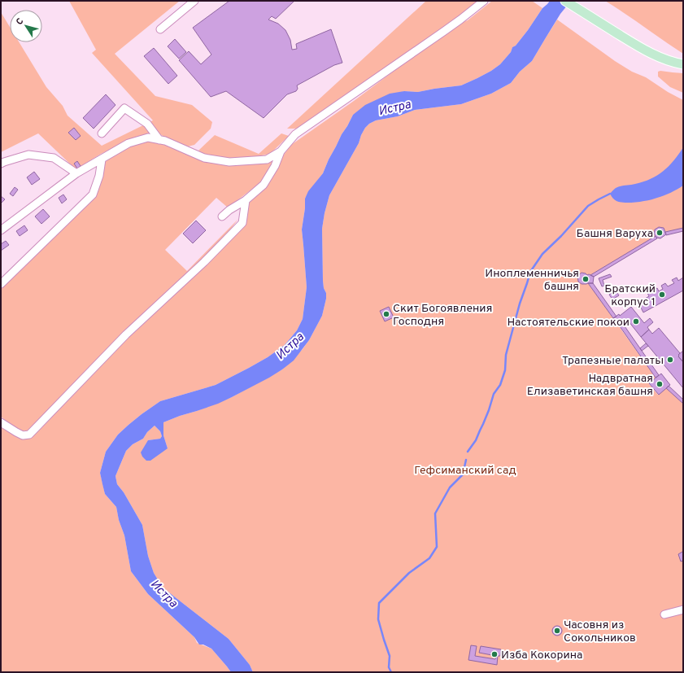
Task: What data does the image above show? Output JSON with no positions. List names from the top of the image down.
{
  "water": ["Истра"],
  "parks": ["Гефсиманский сад"],
  "places": [
    "Башня Варуха",
    "Иноплеменничья башня",
    "Братский корпус 1",
    "Скит Богоявления Господня",
    "Настоятельские покои",
    "Трапезные палаты",
    "Надвратная Елизаветинская башня",
    "Часовня из Сокольников",
    "Изба Кокорина"
  ],
  "north": "top left"
}
